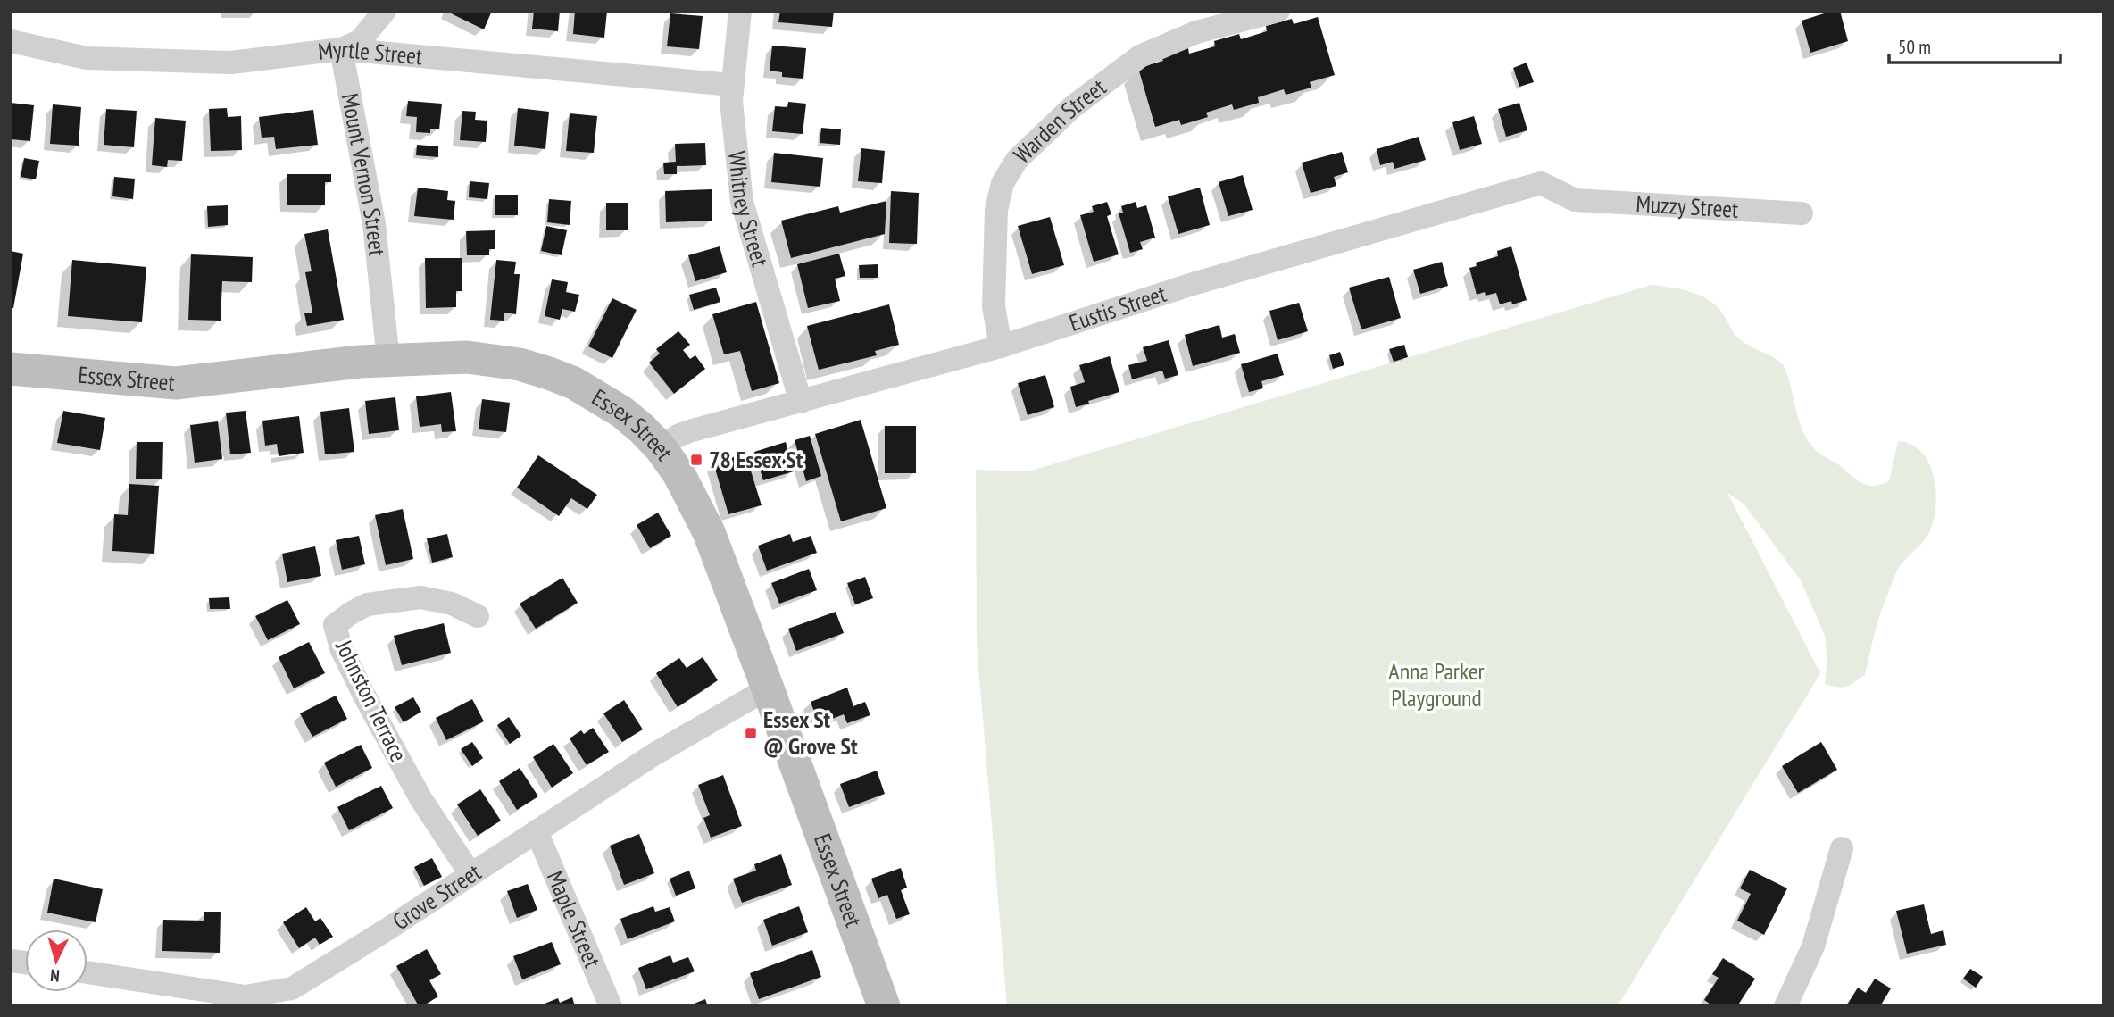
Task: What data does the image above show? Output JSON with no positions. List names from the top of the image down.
{
  "streets": {
    "main road": ["Essex Street"],
    "street": [
      "Myrtle Street",
      "Warden Street",
      "Mount Vernon Street",
      "Muzzy Street",
      "Whitney Street",
      "Eustis Street",
      "Johnston Terrace",
      "Grove Street",
      "Maple Street"
    ]
  },
  "crossings": [
    ["Myrtle Street", "Mount Vernon Street"],
    ["Myrtle Street", "Whitney Street"],
    ["Warden Street", "Eustis Street"],
    ["Mount Vernon Street", "Essex Street"],
    ["Muzzy Street", "Eustis Street"],
    ["Whitney Street", "Eustis Street"],
    ["Eustis Street", "Essex Street"],
    ["Essex Street", "Grove Street"],
    ["Johnston Terrace", "Grove Street"],
    ["Grove Street", "Maple Street"]
  ],
  "parks": ["Anna Parker Playground"],
  "places": {
    "transit": ["78 Essex St", "Essex St @ Grove St"]
  },
  "scale_bar": "50 m",
  "north": "bottom"
}
